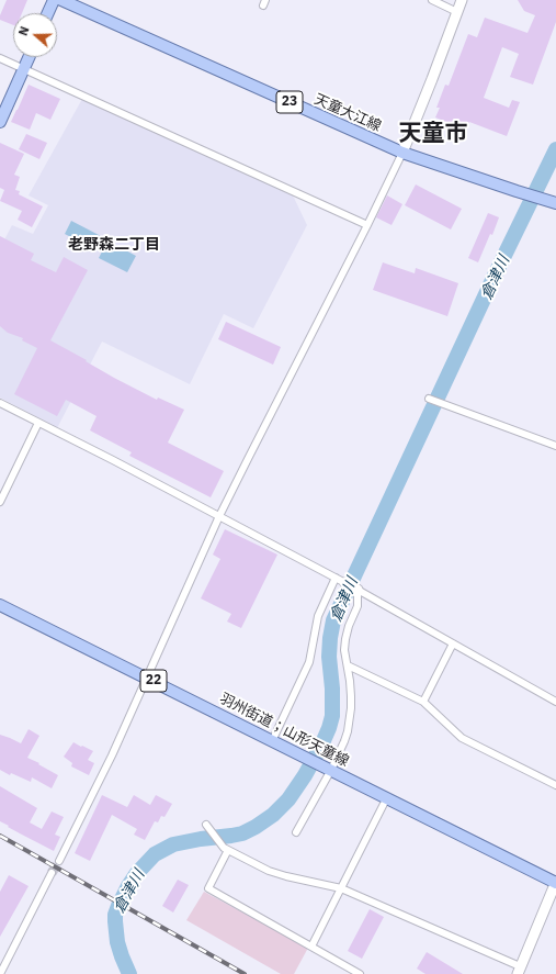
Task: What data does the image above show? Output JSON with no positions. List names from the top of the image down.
{
  "streets": {
    "main road": [
      "23",
      "天童大江線",
      "22",
      "羽州街道；山形天童線"
    ]
  },
  "districts": ["天童市", "老野森二丁目"],
  "water": ["倉津川"],
  "north": "left"
}
